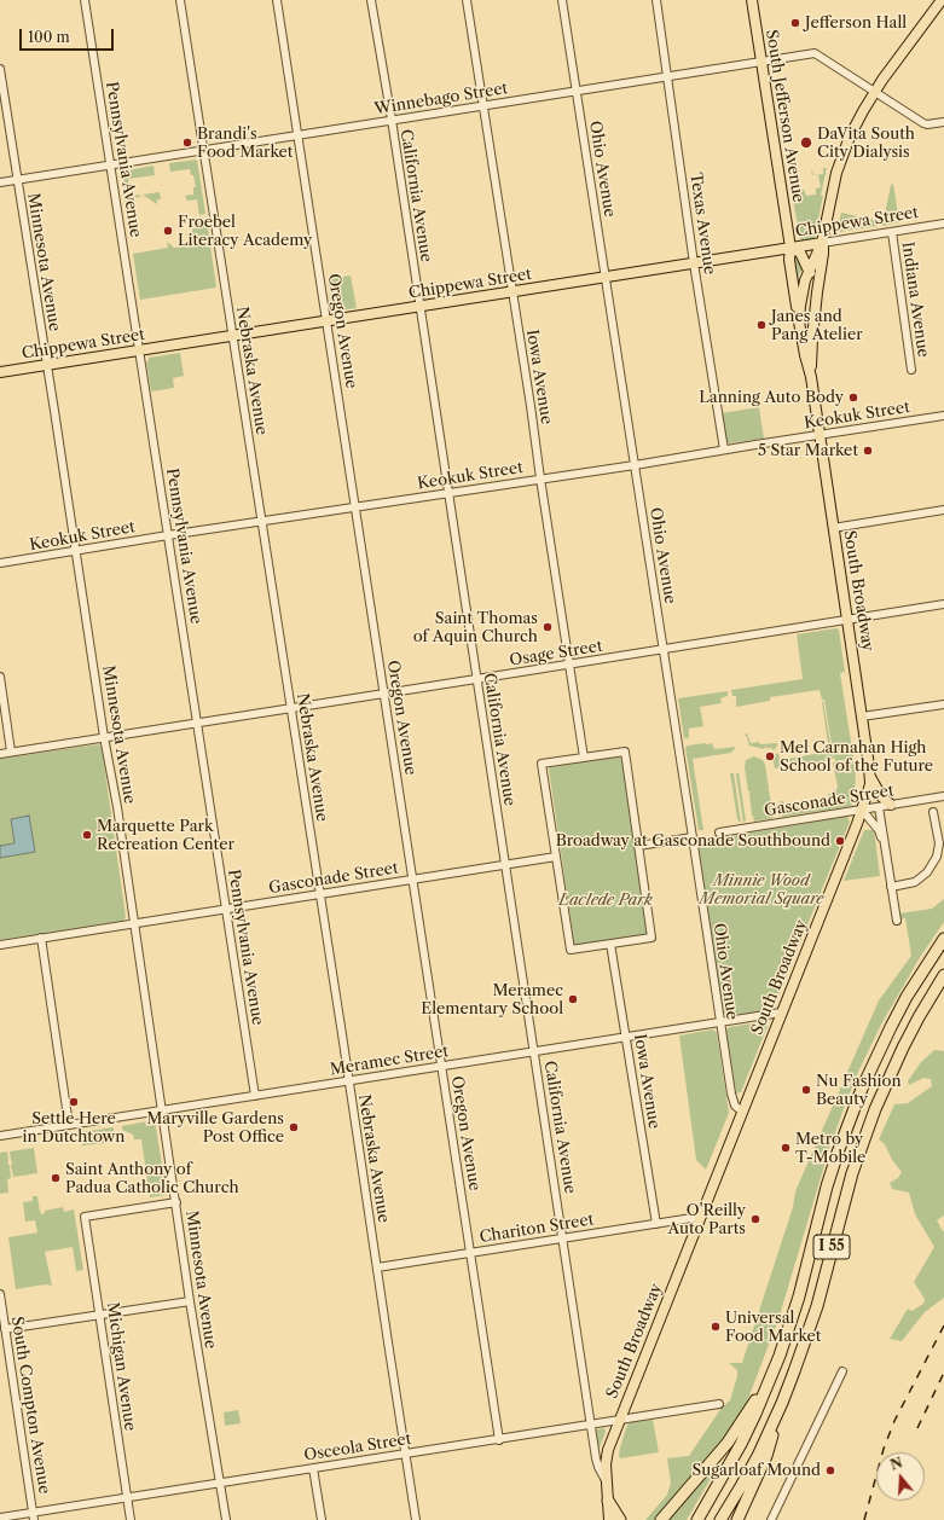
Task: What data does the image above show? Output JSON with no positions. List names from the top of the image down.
{
  "streets": {
    "highway": ["I 55"],
    "main road": ["South Jefferson Avenue", "Chippewa Street", "South Broadway"],
    "street": [
      "Winnebago Street",
      "Pennsylvania Avenue",
      "Ohio Avenue",
      "California Avenue",
      "Texas Avenue",
      "Minnesota Avenue",
      "Indiana Avenue",
      "Oregon Avenue",
      "Nebraska Avenue",
      "Iowa Avenue",
      "Keokuk Street",
      "Osage Street",
      "Gasconade Street",
      "Meramec Street",
      "Chariton Street",
      "Michigan Avenue",
      "South Compton Avenue",
      "Osceola Street"
    ]
  },
  "crossings": [
    ["Winnebago Street", "South Jefferson Avenue"],
    ["Winnebago Street", "Pennsylvania Avenue"],
    ["Winnebago Street", "Ohio Avenue"],
    ["Winnebago Street", "California Avenue"],
    ["Winnebago Street", "Texas Avenue"],
    ["Winnebago Street", "Minnesota Avenue"],
    ["Winnebago Street", "Oregon Avenue"],
    ["Winnebago Street", "Nebraska Avenue"],
    ["Winnebago Street", "Iowa Avenue"],
    ["Winnebago Street", "South Broadway"],
    ["South Jefferson Avenue", "Chippewa Street"],
    ["South Jefferson Avenue", "South Broadway"],
    ["Pennsylvania Avenue", "Chippewa Street"],
    ["Pennsylvania Avenue", "Keokuk Street"],
    ["Pennsylvania Avenue", "Osage Street"],
    ["Pennsylvania Avenue", "Gasconade Street"],
    ["Pennsylvania Avenue", "Meramec Street"],
    ["Ohio Avenue", "Chippewa Street"],
    ["Ohio Avenue", "Keokuk Street"],
    ["Ohio Avenue", "South Broadway"],
    ["Ohio Avenue", "Osage Street"],
    ["Ohio Avenue", "Meramec Street"],
    ["California Avenue", "Chippewa Street"],
    ["California Avenue", "Keokuk Street"],
    ["California Avenue", "South Broadway"],
    ["California Avenue", "Osage Street"],
    ["California Avenue", "Gasconade Street"],
    ["California Avenue", "Meramec Street"],
    ["California Avenue", "Chariton Street"],
    ["California Avenue", "Osceola Street"],
    ["Chippewa Street", "Texas Avenue"],
    ["Chippewa Street", "Minnesota Avenue"],
    ["Chippewa Street", "Indiana Avenue"],
    ["Chippewa Street", "Oregon Avenue"],
    ["Chippewa Street", "Nebraska Avenue"],
    ["Chippewa Street", "Iowa Avenue"],
    ["Chippewa Street", "South Broadway"],
    ["Texas Avenue", "Keokuk Street"],
    ["Minnesota Avenue", "Keokuk Street"],
    ["Minnesota Avenue", "Osage Street"],
    ["Minnesota Avenue", "Gasconade Street"],
    ["Minnesota Avenue", "Meramec Street"],
    ["Minnesota Avenue", "Michigan Avenue"],
    ["Minnesota Avenue", "Osceola Street"],
    ["Oregon Avenue", "Keokuk Street"],
    ["Oregon Avenue", "Osage Street"],
    ["Oregon Avenue", "Gasconade Street"],
    ["Oregon Avenue", "Meramec Street"],
    ["Oregon Avenue", "Chariton Street"],
    ["Oregon Avenue", "Osceola Street"],
    ["Nebraska Avenue", "Keokuk Street"],
    ["Nebraska Avenue", "Osage Street"],
    ["Nebraska Avenue", "Gasconade Street"],
    ["Nebraska Avenue", "Meramec Street"],
    ["Nebraska Avenue", "Chariton Street"],
    ["Nebraska Avenue", "Osceola Street"],
    ["Iowa Avenue", "Keokuk Street"],
    ["Iowa Avenue", "Osage Street"],
    ["Iowa Avenue", "Meramec Street"],
    ["Iowa Avenue", "Chariton Street"],
    ["Keokuk Street", "South Broadway"],
    ["South Broadway", "Osage Street"],
    ["South Broadway", "Gasconade Street"],
    ["South Broadway", "Meramec Street"],
    ["South Broadway", "Chariton Street"],
    ["South Broadway", "Osceola Street"],
    ["Michigan Avenue", "Osceola Street"],
    ["South Compton Avenue", "Osceola Street"]
  ],
  "parks": ["Minnie Wood Memorial Square", "Laclede Park"],
  "places": [
    "Jefferson Hall",
    "Brandi's Food Market",
    "DaVita South City Dialysis",
    "Froebel Literacy Academy",
    "Janes and Pang Atelier",
    "Lanning Auto Body",
    "5 Star Market",
    "Saint Thomas of Aquin Church",
    "Mel Carnahan High School of the Future",
    "Marquette Park Recreation Center",
    "Broadway at Gasconade Southbound",
    "Meramec Elementary School",
    "Nu Fashion Beauty",
    "Settle Here in Dutchtown",
    "Maryville Gardens Post Office",
    "Metro by T-Mobile",
    "Saint Anthony of Padua Catholic Church",
    "O'Reilly Auto Parts",
    "Universal Food Market",
    "Sugarloaf Mound"
  ],
  "scale_bar": "100 m",
  "north": "top"
}
